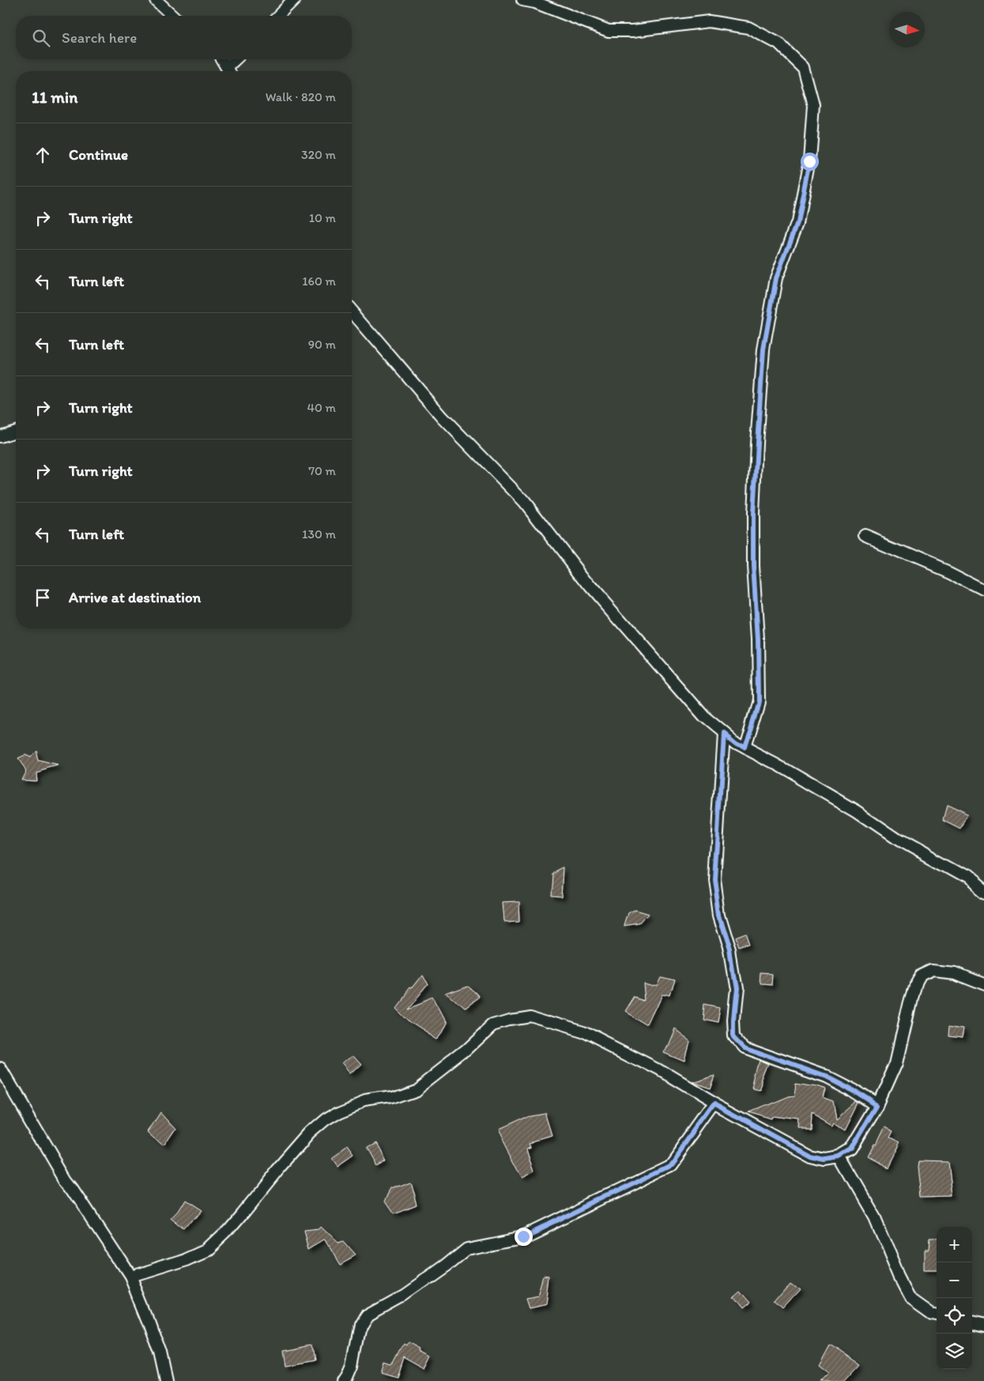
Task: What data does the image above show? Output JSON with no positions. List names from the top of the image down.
{
  "north": "right",
  "page": {
    "search": "Search here",
    "heading": ["11 min", "Walk · 820 m"],
    "list": [
      ["Continue", "320 m"],
      ["Turn right", "10 m"],
      ["Turn left", "160 m"],
      ["Turn left", "90 m"],
      ["Turn right", "40 m"],
      ["Turn right", "70 m"],
      ["Turn left", "130 m"],
      "Arrive at destination"
    ],
    "map_buttons": ["+", "−"]
  }
}
